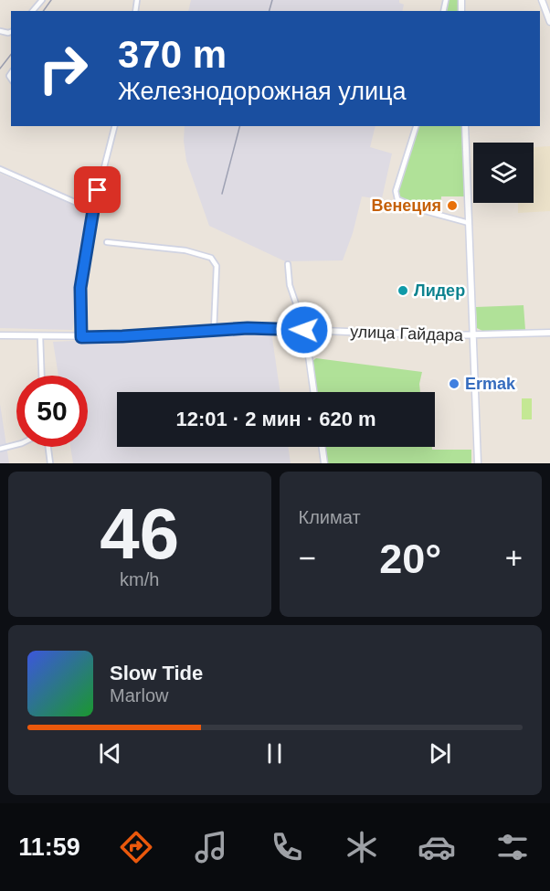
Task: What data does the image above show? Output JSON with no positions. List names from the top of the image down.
{
  "streets": {
    "main road": ["улица Гайдара"]
  },
  "places": ["Венеция", "Лидер", "Ermak"],
  "page": {
    "turn": ["370 m", "Железнодорожная улица"],
    "limit": "50",
    "trip": "12:01 · 2 мин · 620 m",
    "tile": [
      ["46", "km/h"],
      "Климат"
    ],
    "heat": ["−", "20°", "+"],
    "song": ["Slow Tide", "Marlow"],
    "tabs": "11:59"
  }
}
